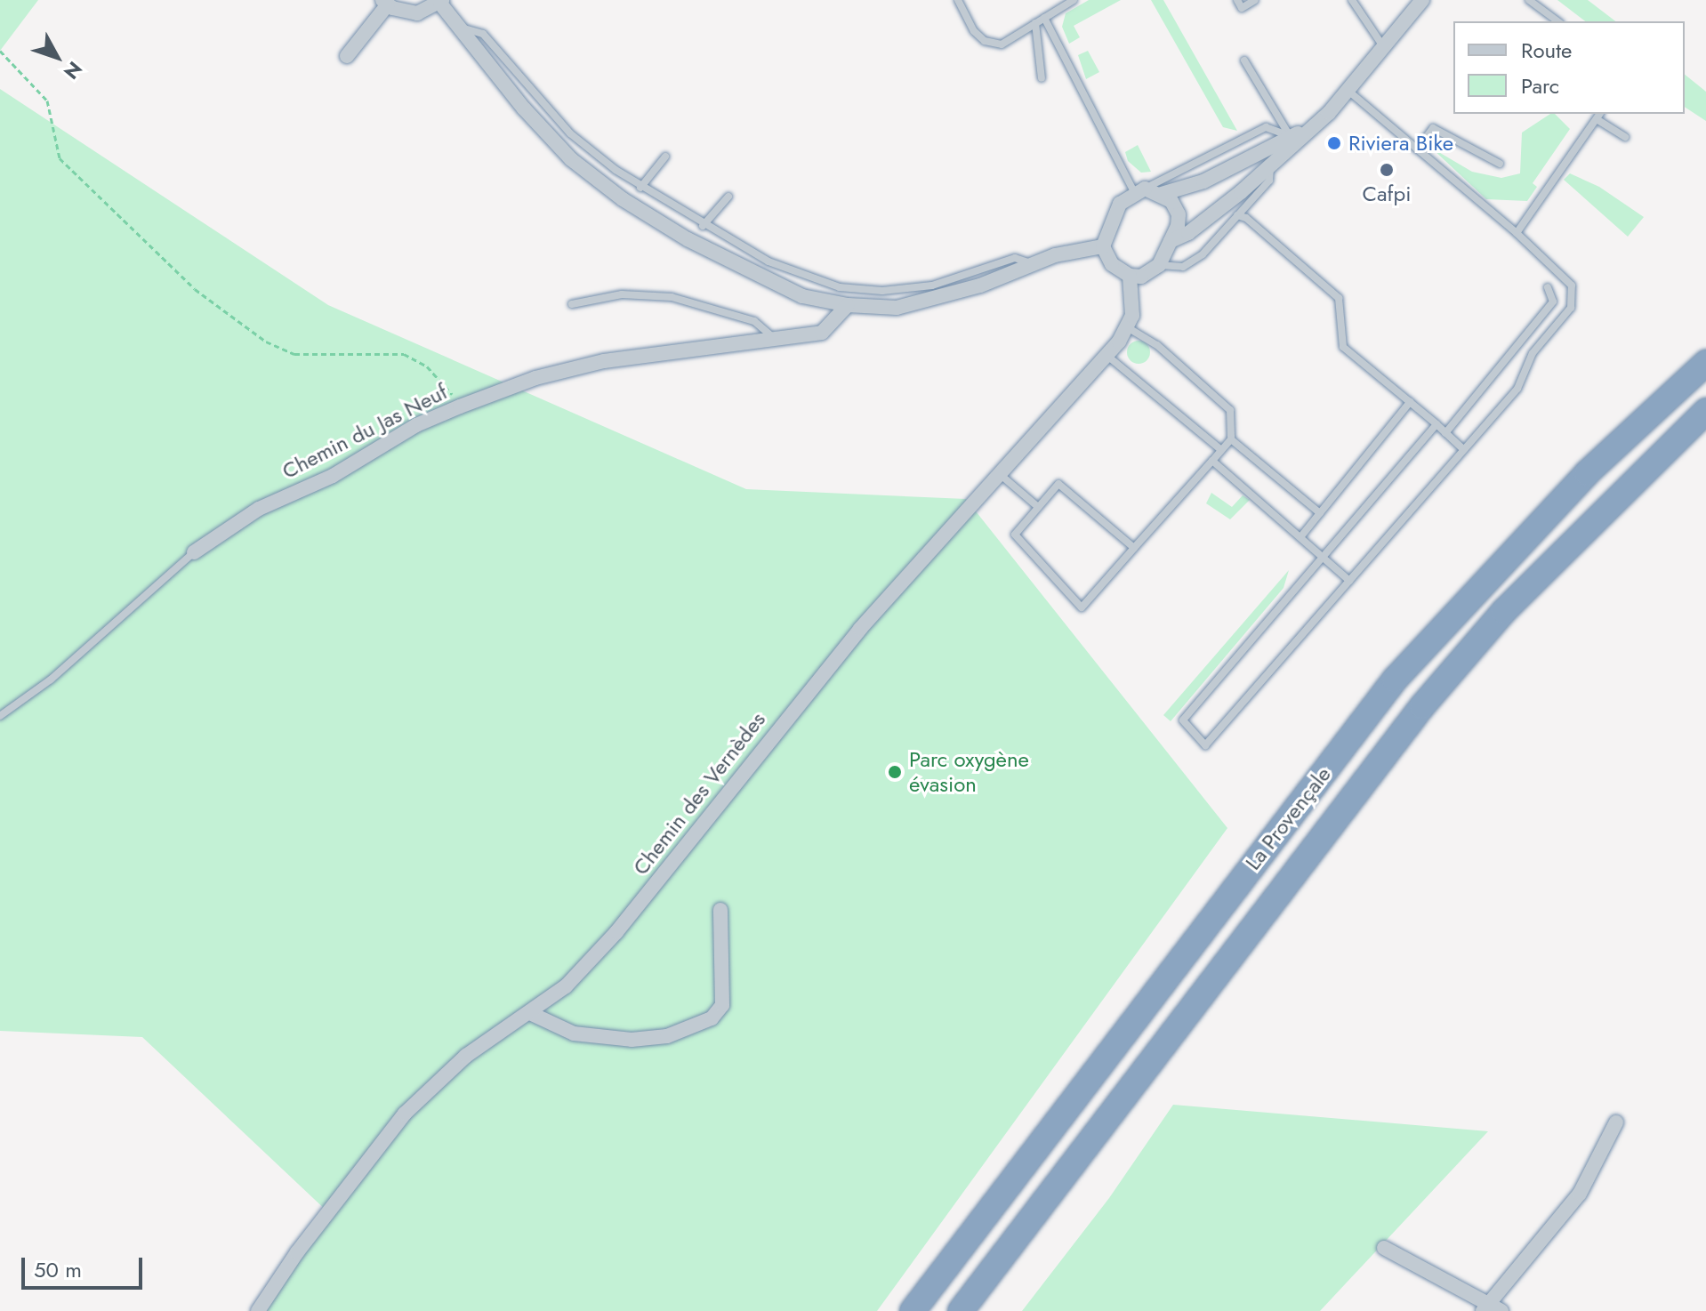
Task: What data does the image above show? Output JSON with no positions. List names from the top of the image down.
{
  "streets": {
    "highway": ["La Provençale"],
    "street": ["Chemin du Jas Neuf", "Chemin des Vernèdes"]
  },
  "places": ["Riviera Bike", "Cafpi", "Parc oxygène évasion"],
  "legend": ["Route", "Parc"],
  "scale_bar": "50 m",
  "north": "bottom right"
}
